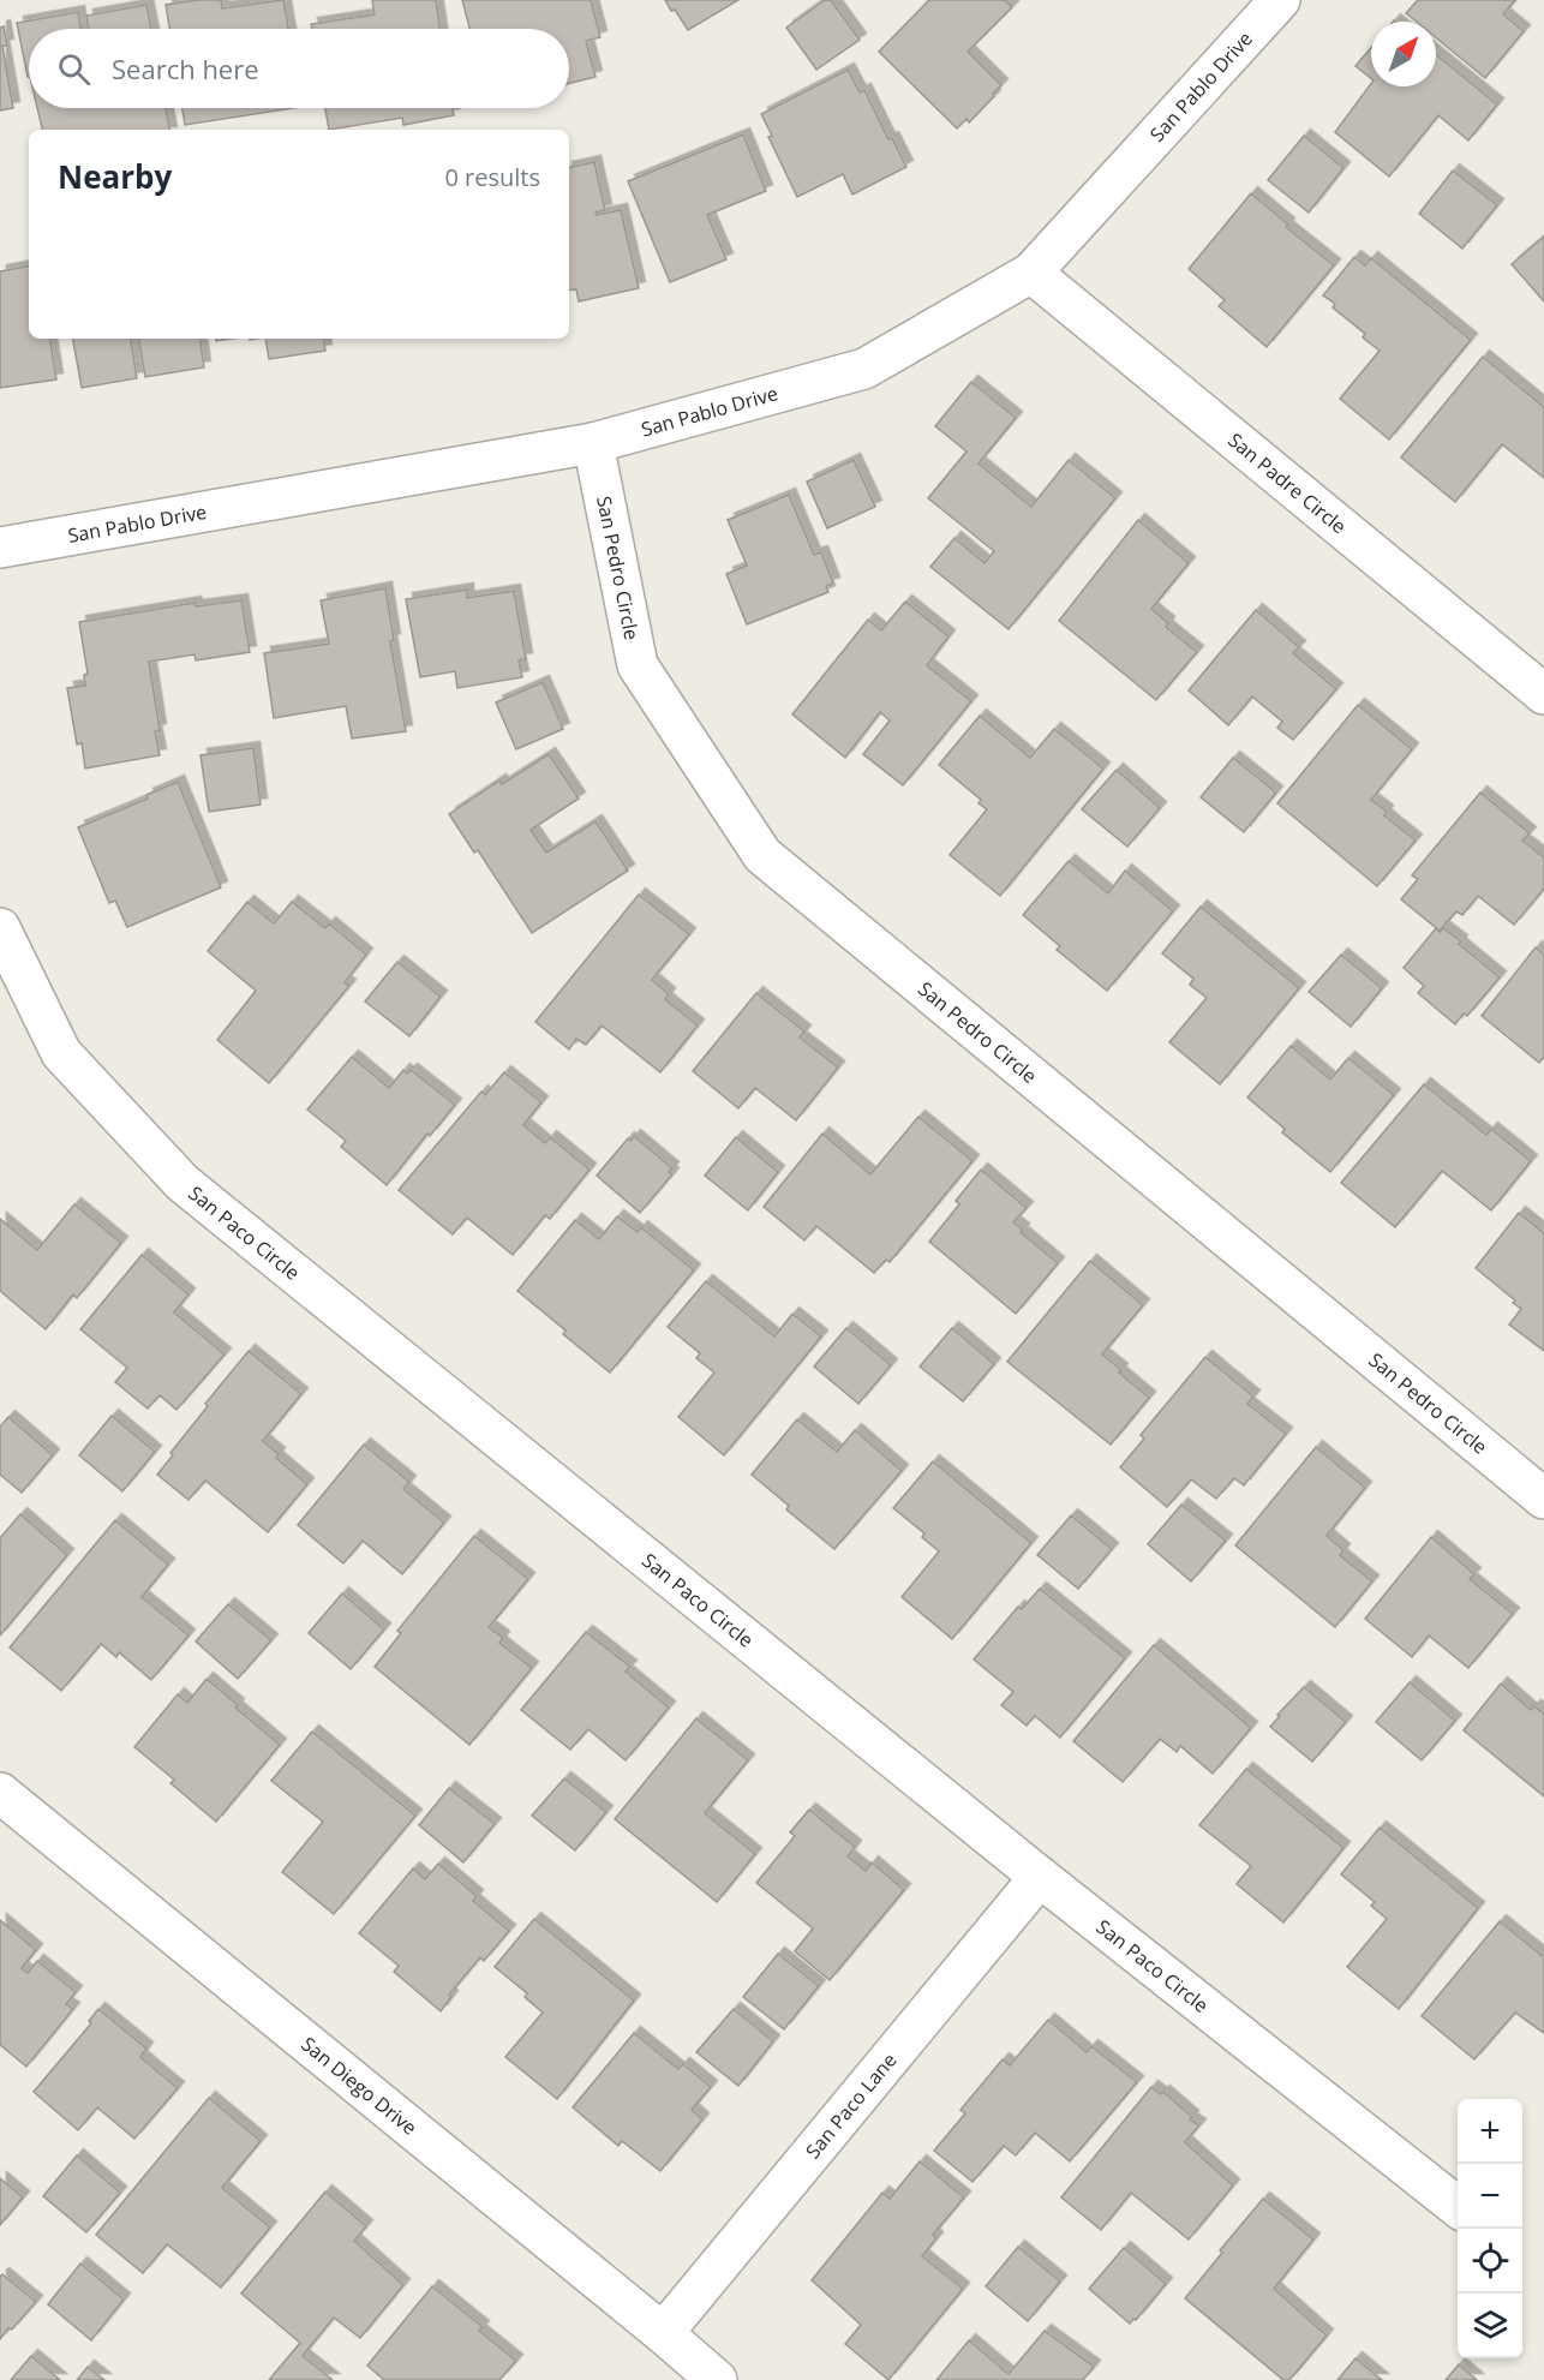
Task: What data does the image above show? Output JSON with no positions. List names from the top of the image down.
{
  "streets": {
    "street": [
      "San Pablo Drive",
      "San Padre Circle",
      "San Pedro Circle",
      "San Paco Circle",
      "San Diego Drive",
      "San Paco Lane"
    ]
  },
  "crossings": [
    ["San Pablo Drive", "San Padre Circle"],
    ["San Pablo Drive", "San Pedro Circle"],
    ["San Paco Circle", "San Paco Lane"],
    ["San Diego Drive", "San Paco Lane"]
  ],
  "north": "top right",
  "page": {
    "search": "Search here",
    "heading": ["Nearby", "0 results"],
    "map_buttons": ["+", "−"]
  }
}
